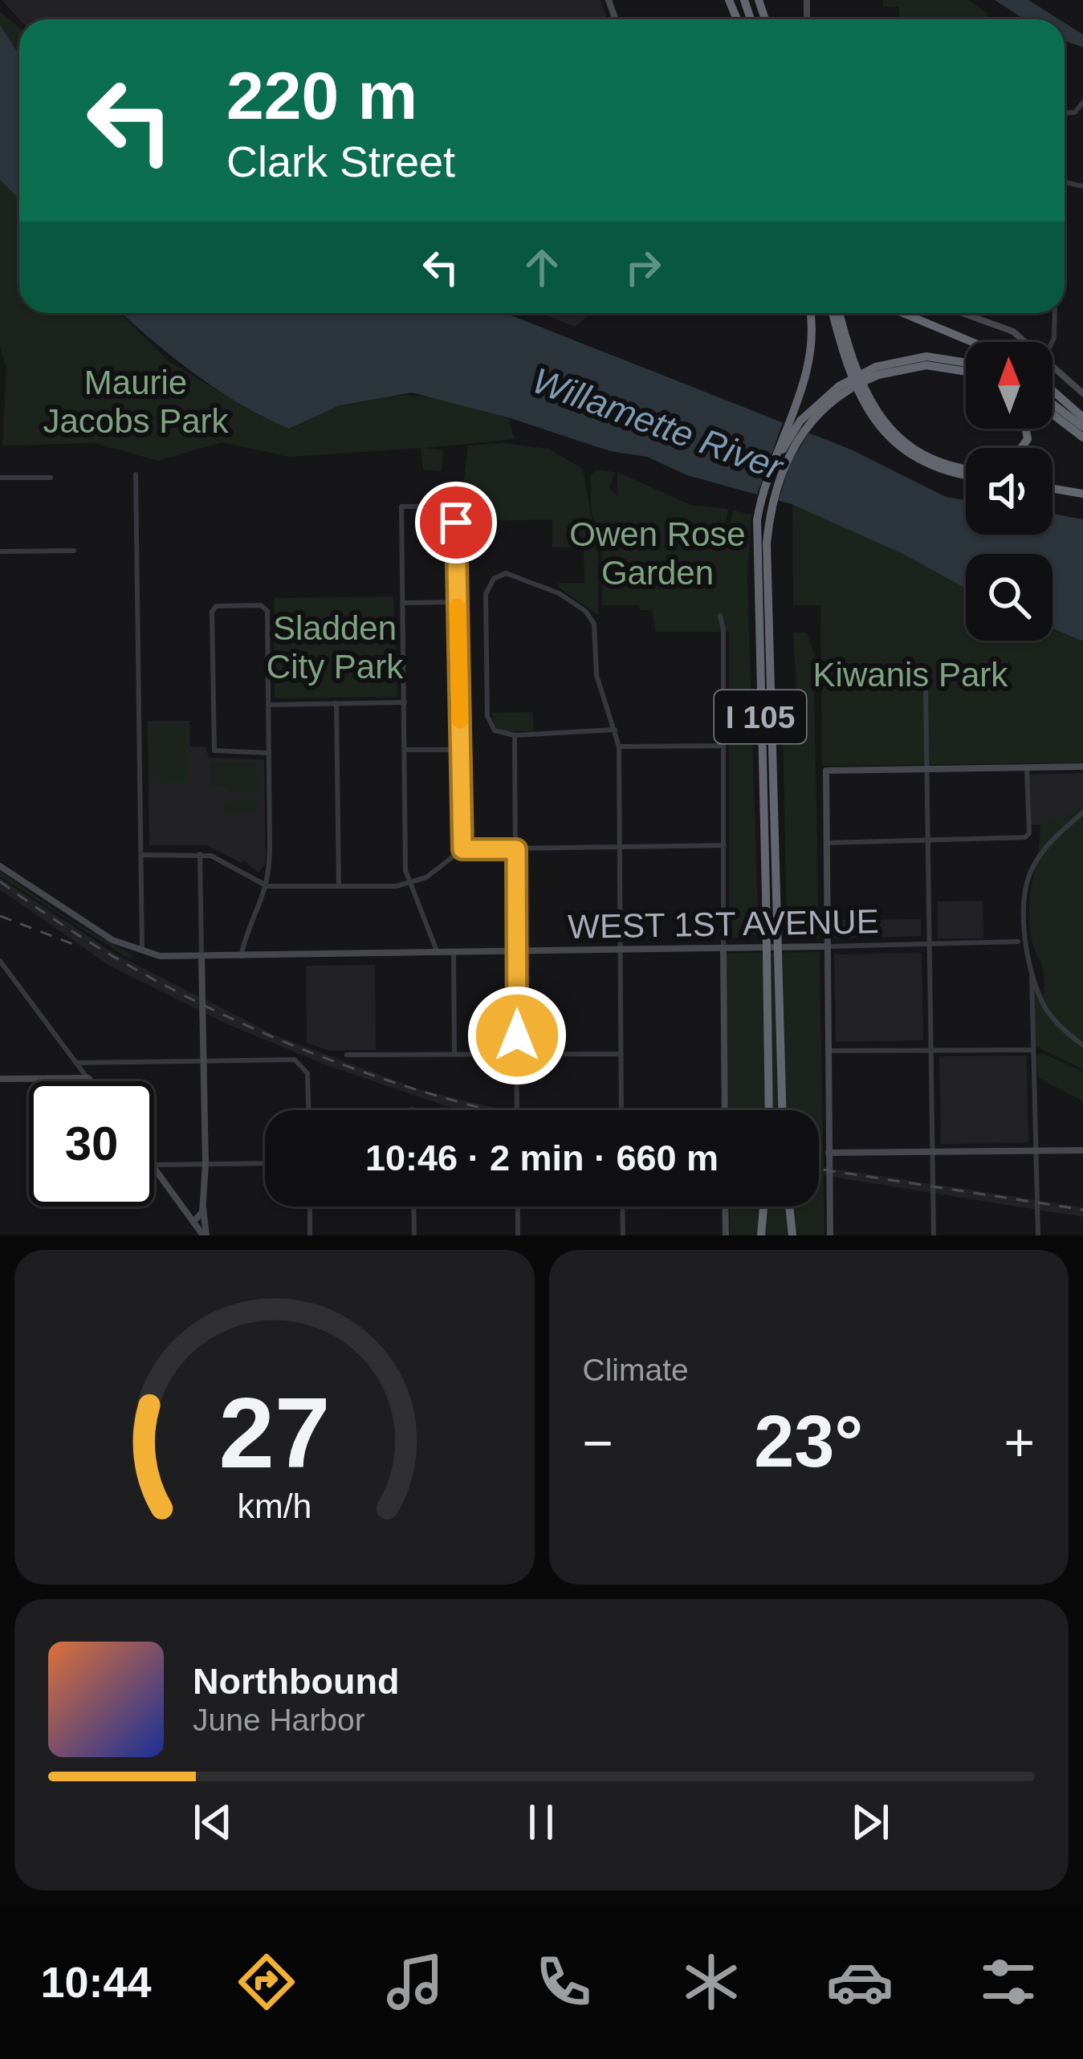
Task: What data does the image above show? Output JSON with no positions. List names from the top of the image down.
{
  "streets": {
    "highway": ["I 105"],
    "street": ["WEST 1ST AVENUE"]
  },
  "water": ["Willamette River"],
  "parks": [
    "Maurie Jacobs Park",
    "Owen Rose Garden",
    "Sladden City Park",
    "Kiwanis Park"
  ],
  "north": "top",
  "page": {
    "turn": ["220 m", "Clark Street"],
    "limit": "30",
    "trip": "10:46 · 2 min · 660 m",
    "tile": "Climate",
    "heat": ["−", "23°", "+"],
    "song": ["Northbound", "June Harbor"],
    "tabs": "10:44",
    "gauge": ["27", "km/h"]
  }
}
